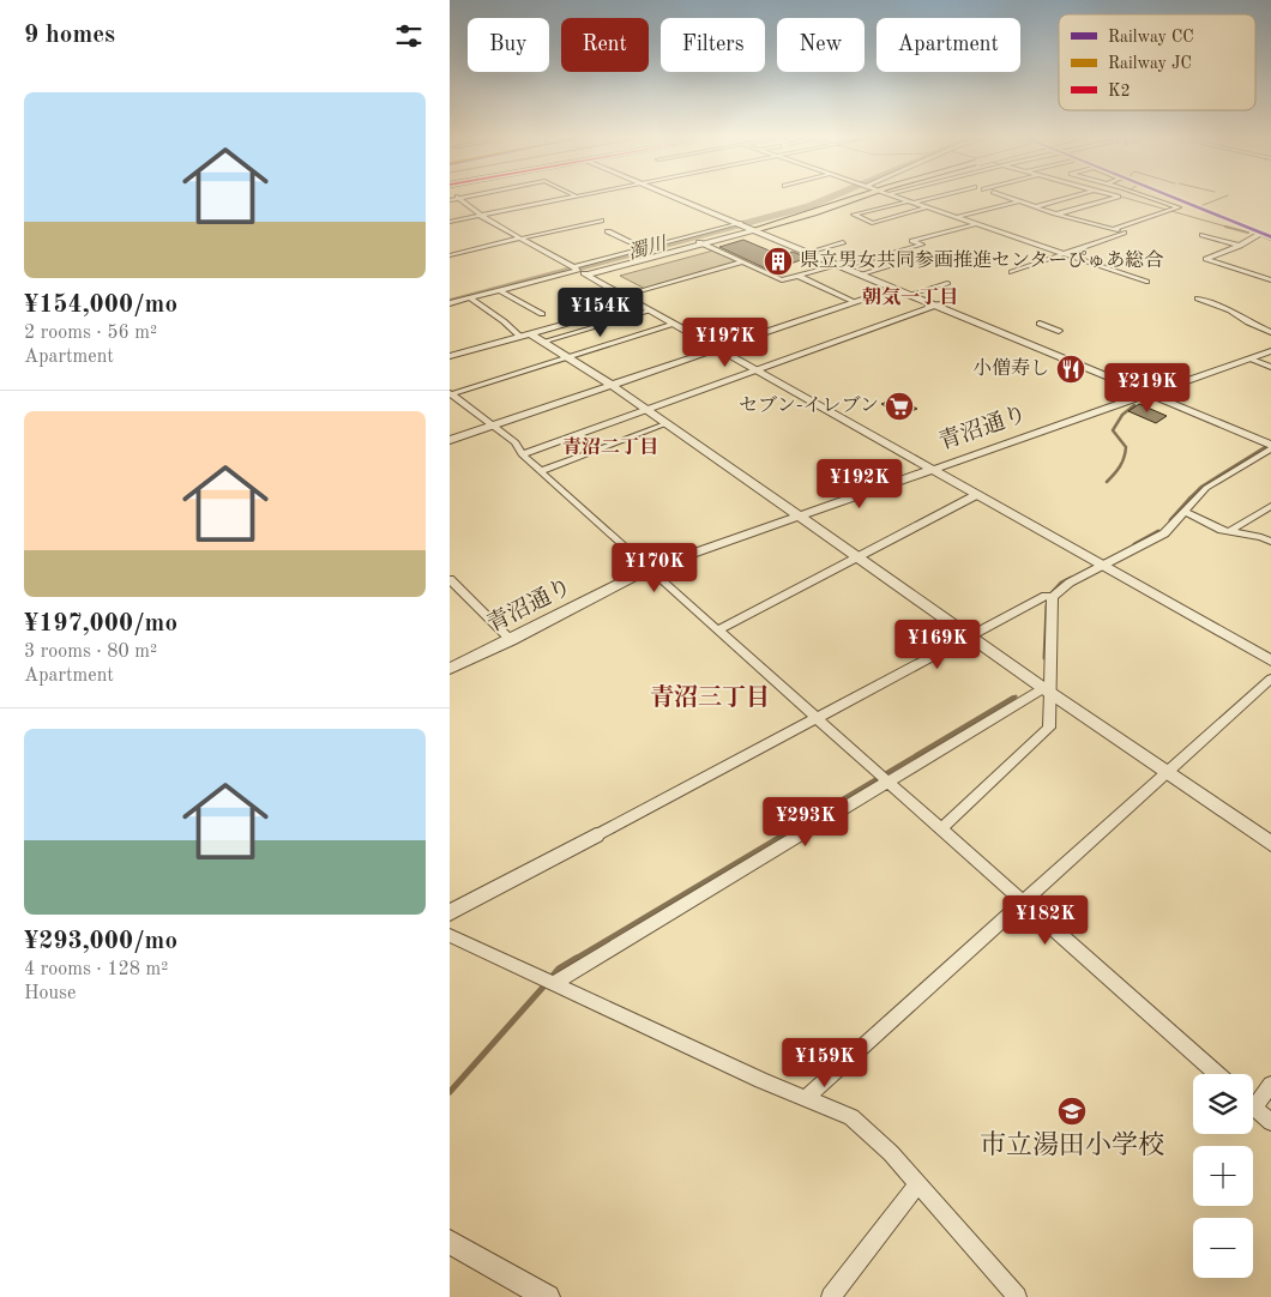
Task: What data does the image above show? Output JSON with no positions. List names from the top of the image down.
{
  "streets": {
    "street": ["青沼通り"]
  },
  "districts": ["朝気一丁目", "青沼二丁目", "青沼三丁目"],
  "water": ["濁川"],
  "places": {
    "building": ["県立男女共同参画推進センターぴゅあ総合"],
    "restaurant": ["小僧寿し"],
    "supermarket": ["セブン-イレブン"],
    "school or university": ["市立湯田小学校"]
  },
  "lines": ["rail line CC"],
  "legend": ["Railway CC", "Railway JC", "K2"],
  "page": {
    "heading": "9 homes",
    "chip": [
      "Buy",
      "Rent",
      "Filters",
      "New",
      "Apartment"
    ],
    "list": [
      {
        "name": "¥154,000/mo",
        "note": "2 rooms · 56 m² · Apartment"
      },
      {
        "name": "¥197,000/mo",
        "note": "3 rooms · 80 m² · Apartment"
      },
      {
        "name": "¥293,000/mo",
        "note": "4 rooms · 128 m² · House"
      }
    ],
    "price": [
      "¥154K",
      "¥197K",
      "¥219K",
      "¥192K",
      "¥170K",
      "¥169K",
      "¥293K",
      "¥182K",
      "¥159K"
    ],
    "map_buttons": ["+", "−"]
  }
}
